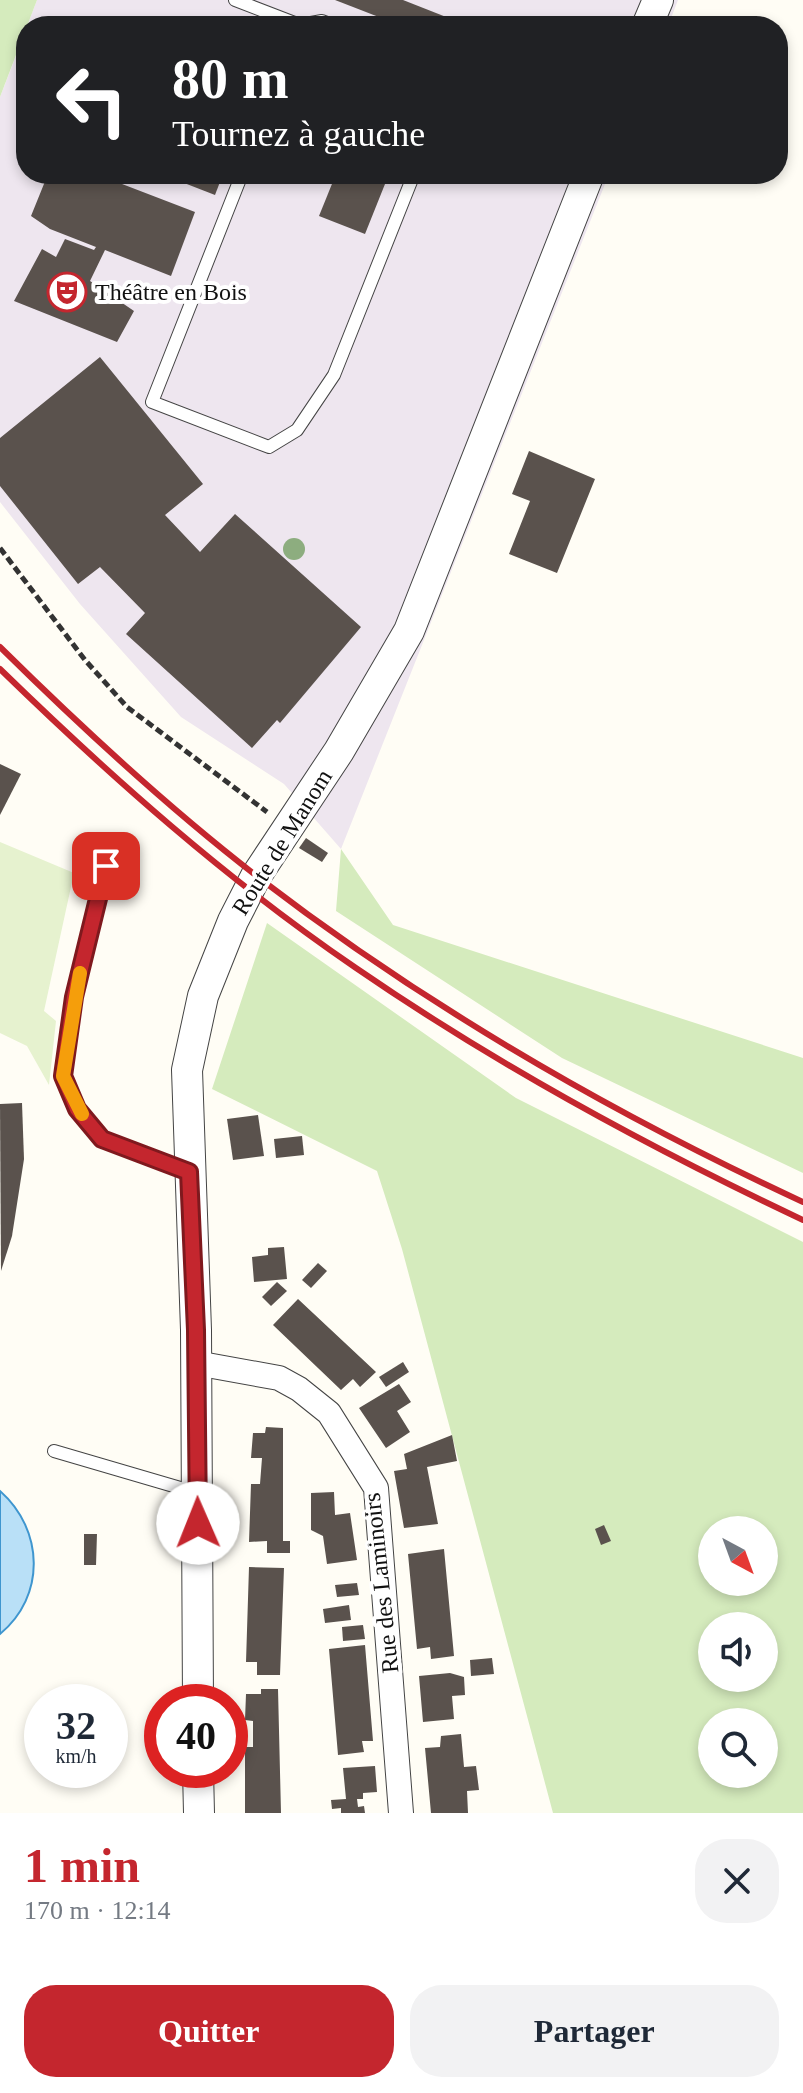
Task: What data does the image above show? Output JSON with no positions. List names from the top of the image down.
{
  "streets": {
    "street": ["Route de Manom", "Rue des Laminoirs"]
  },
  "crossings": [
    ["Route de Manom", "Rue des Laminoirs"]
  ],
  "places": {
    "theatre": ["Théâtre en Bois"]
  },
  "north": "bottom right",
  "page": {
    "turn": ["80 m", "Tournez à gauche"],
    "speed": "32 km/h",
    "limit": "40",
    "heading": ["1 min", "170 m · 12:14"],
    "buttons": ["Quitter", "Partager"]
  }
}
